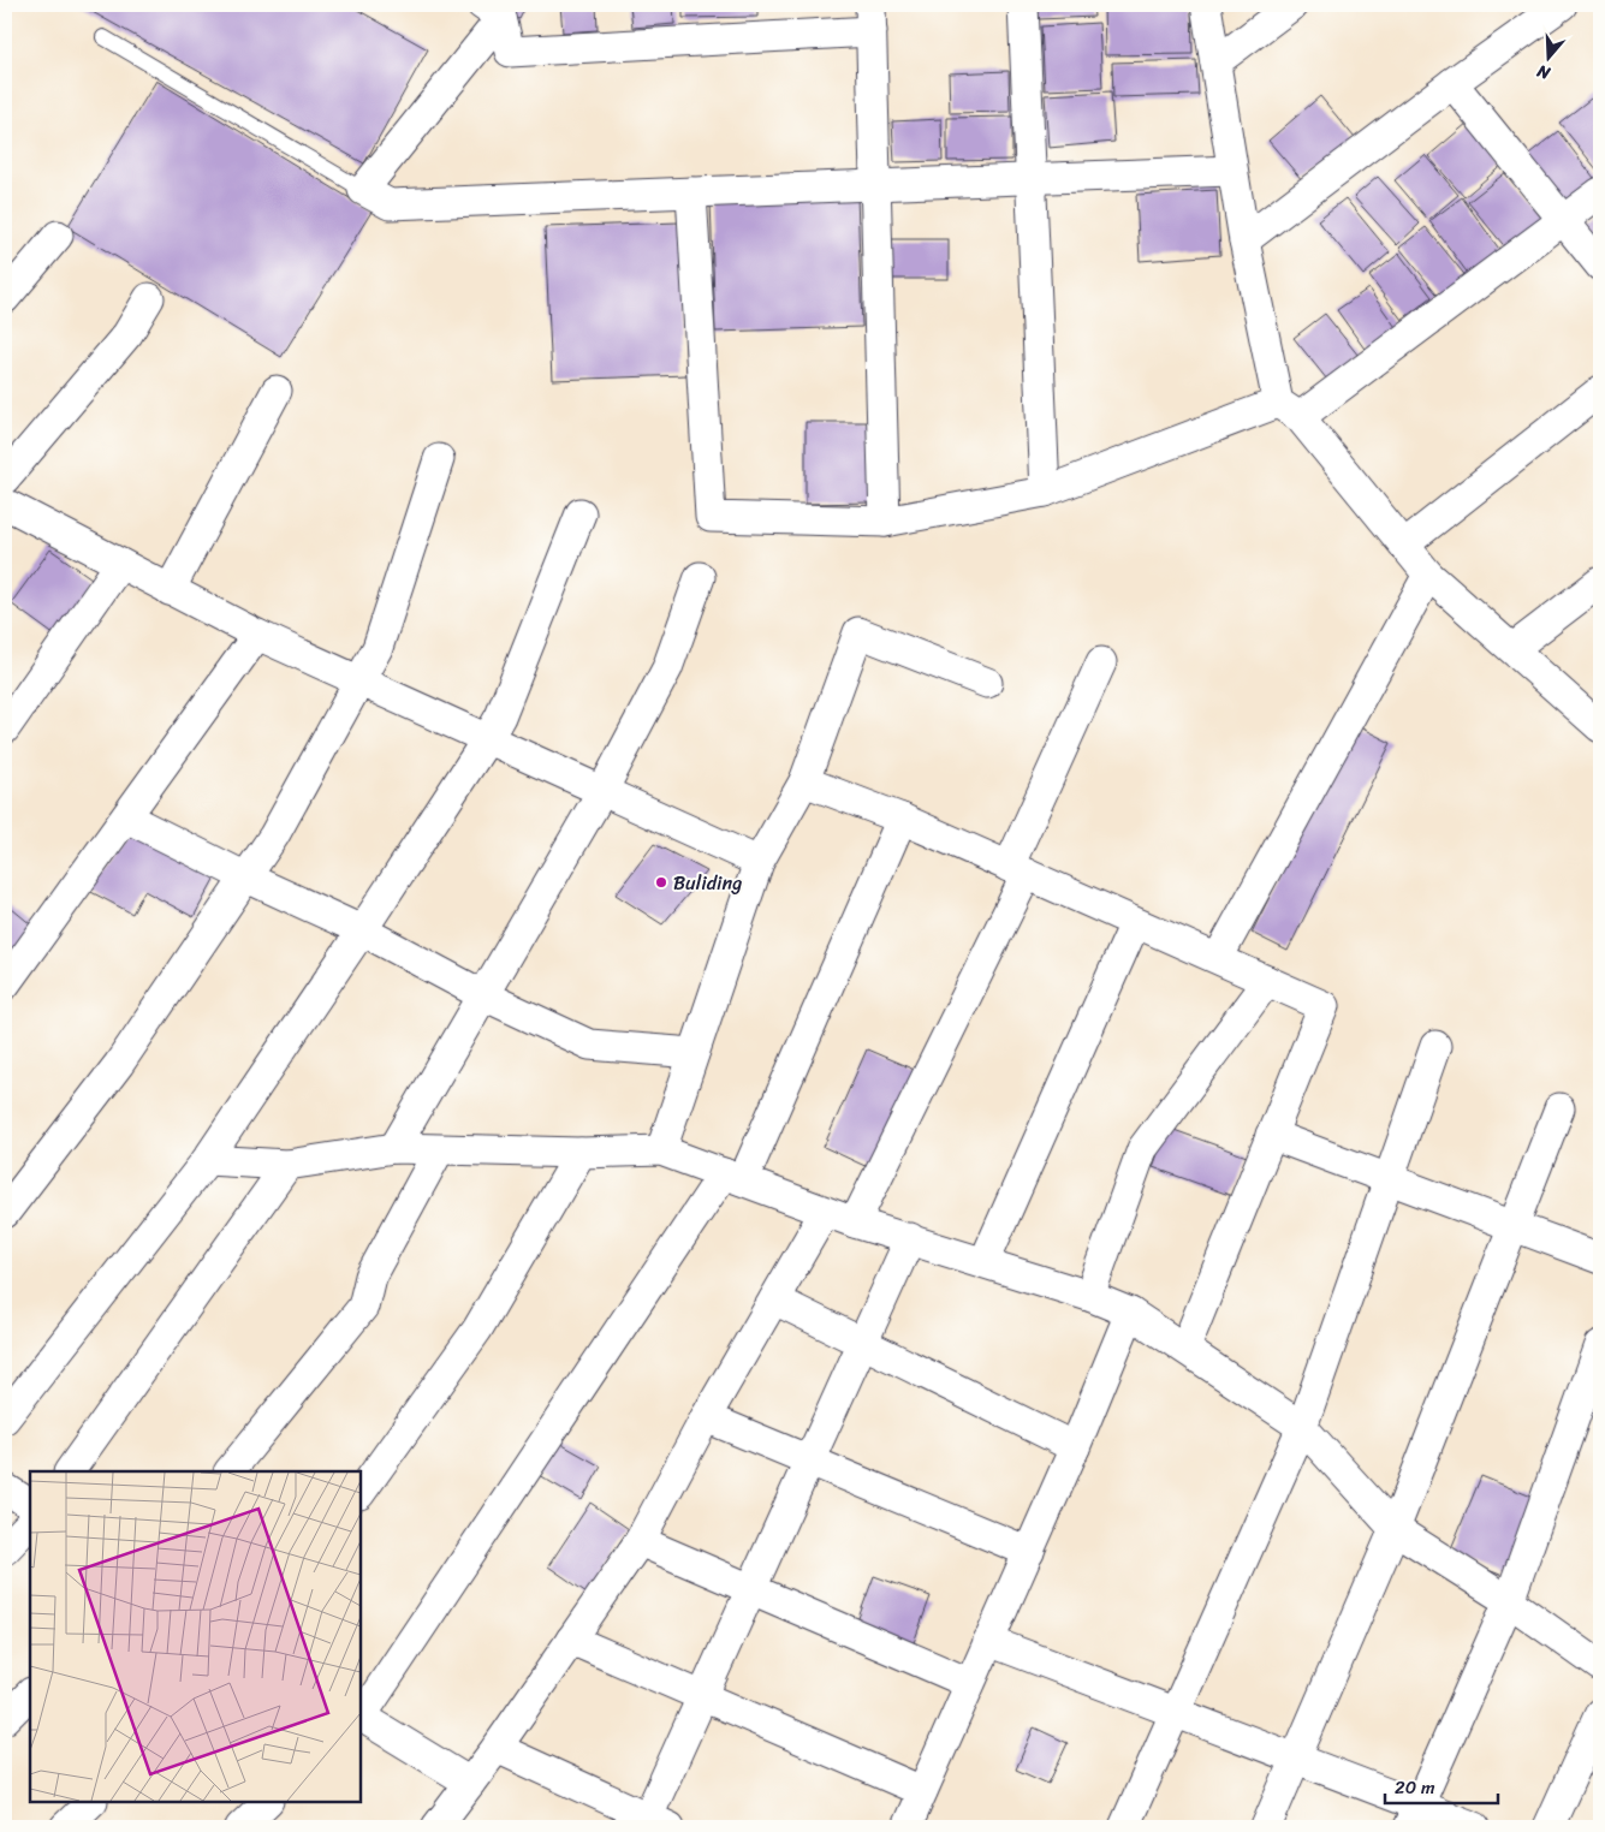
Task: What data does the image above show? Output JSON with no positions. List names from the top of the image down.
{
  "places": ["Buliding"],
  "scale_bar": "20 m",
  "north": "bottom"
}
